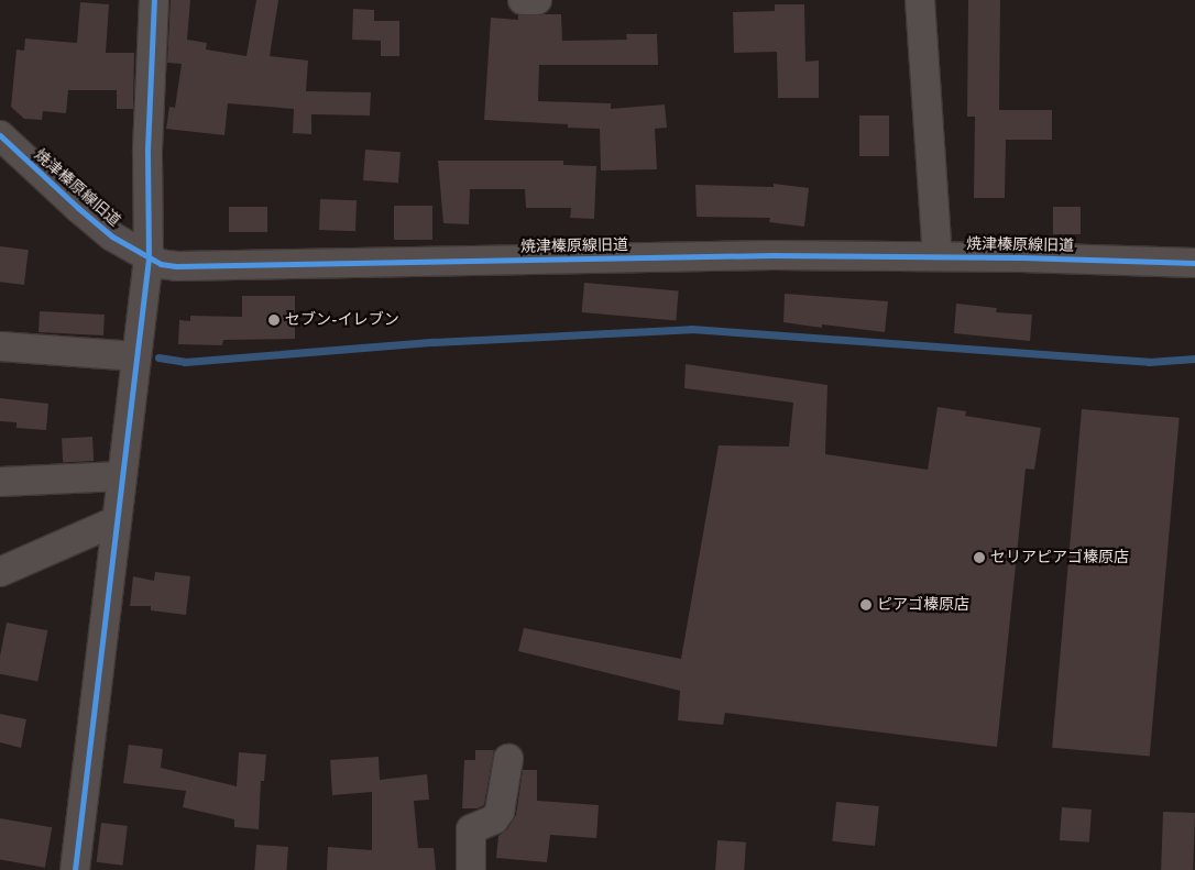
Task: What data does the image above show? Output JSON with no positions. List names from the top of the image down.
{
  "streets": {
    "street": ["焼津榛原線旧道"]
  },
  "places": ["セブン-イレブン", "セリアピアゴ榛原店", "ピアゴ榛原店"]
}
